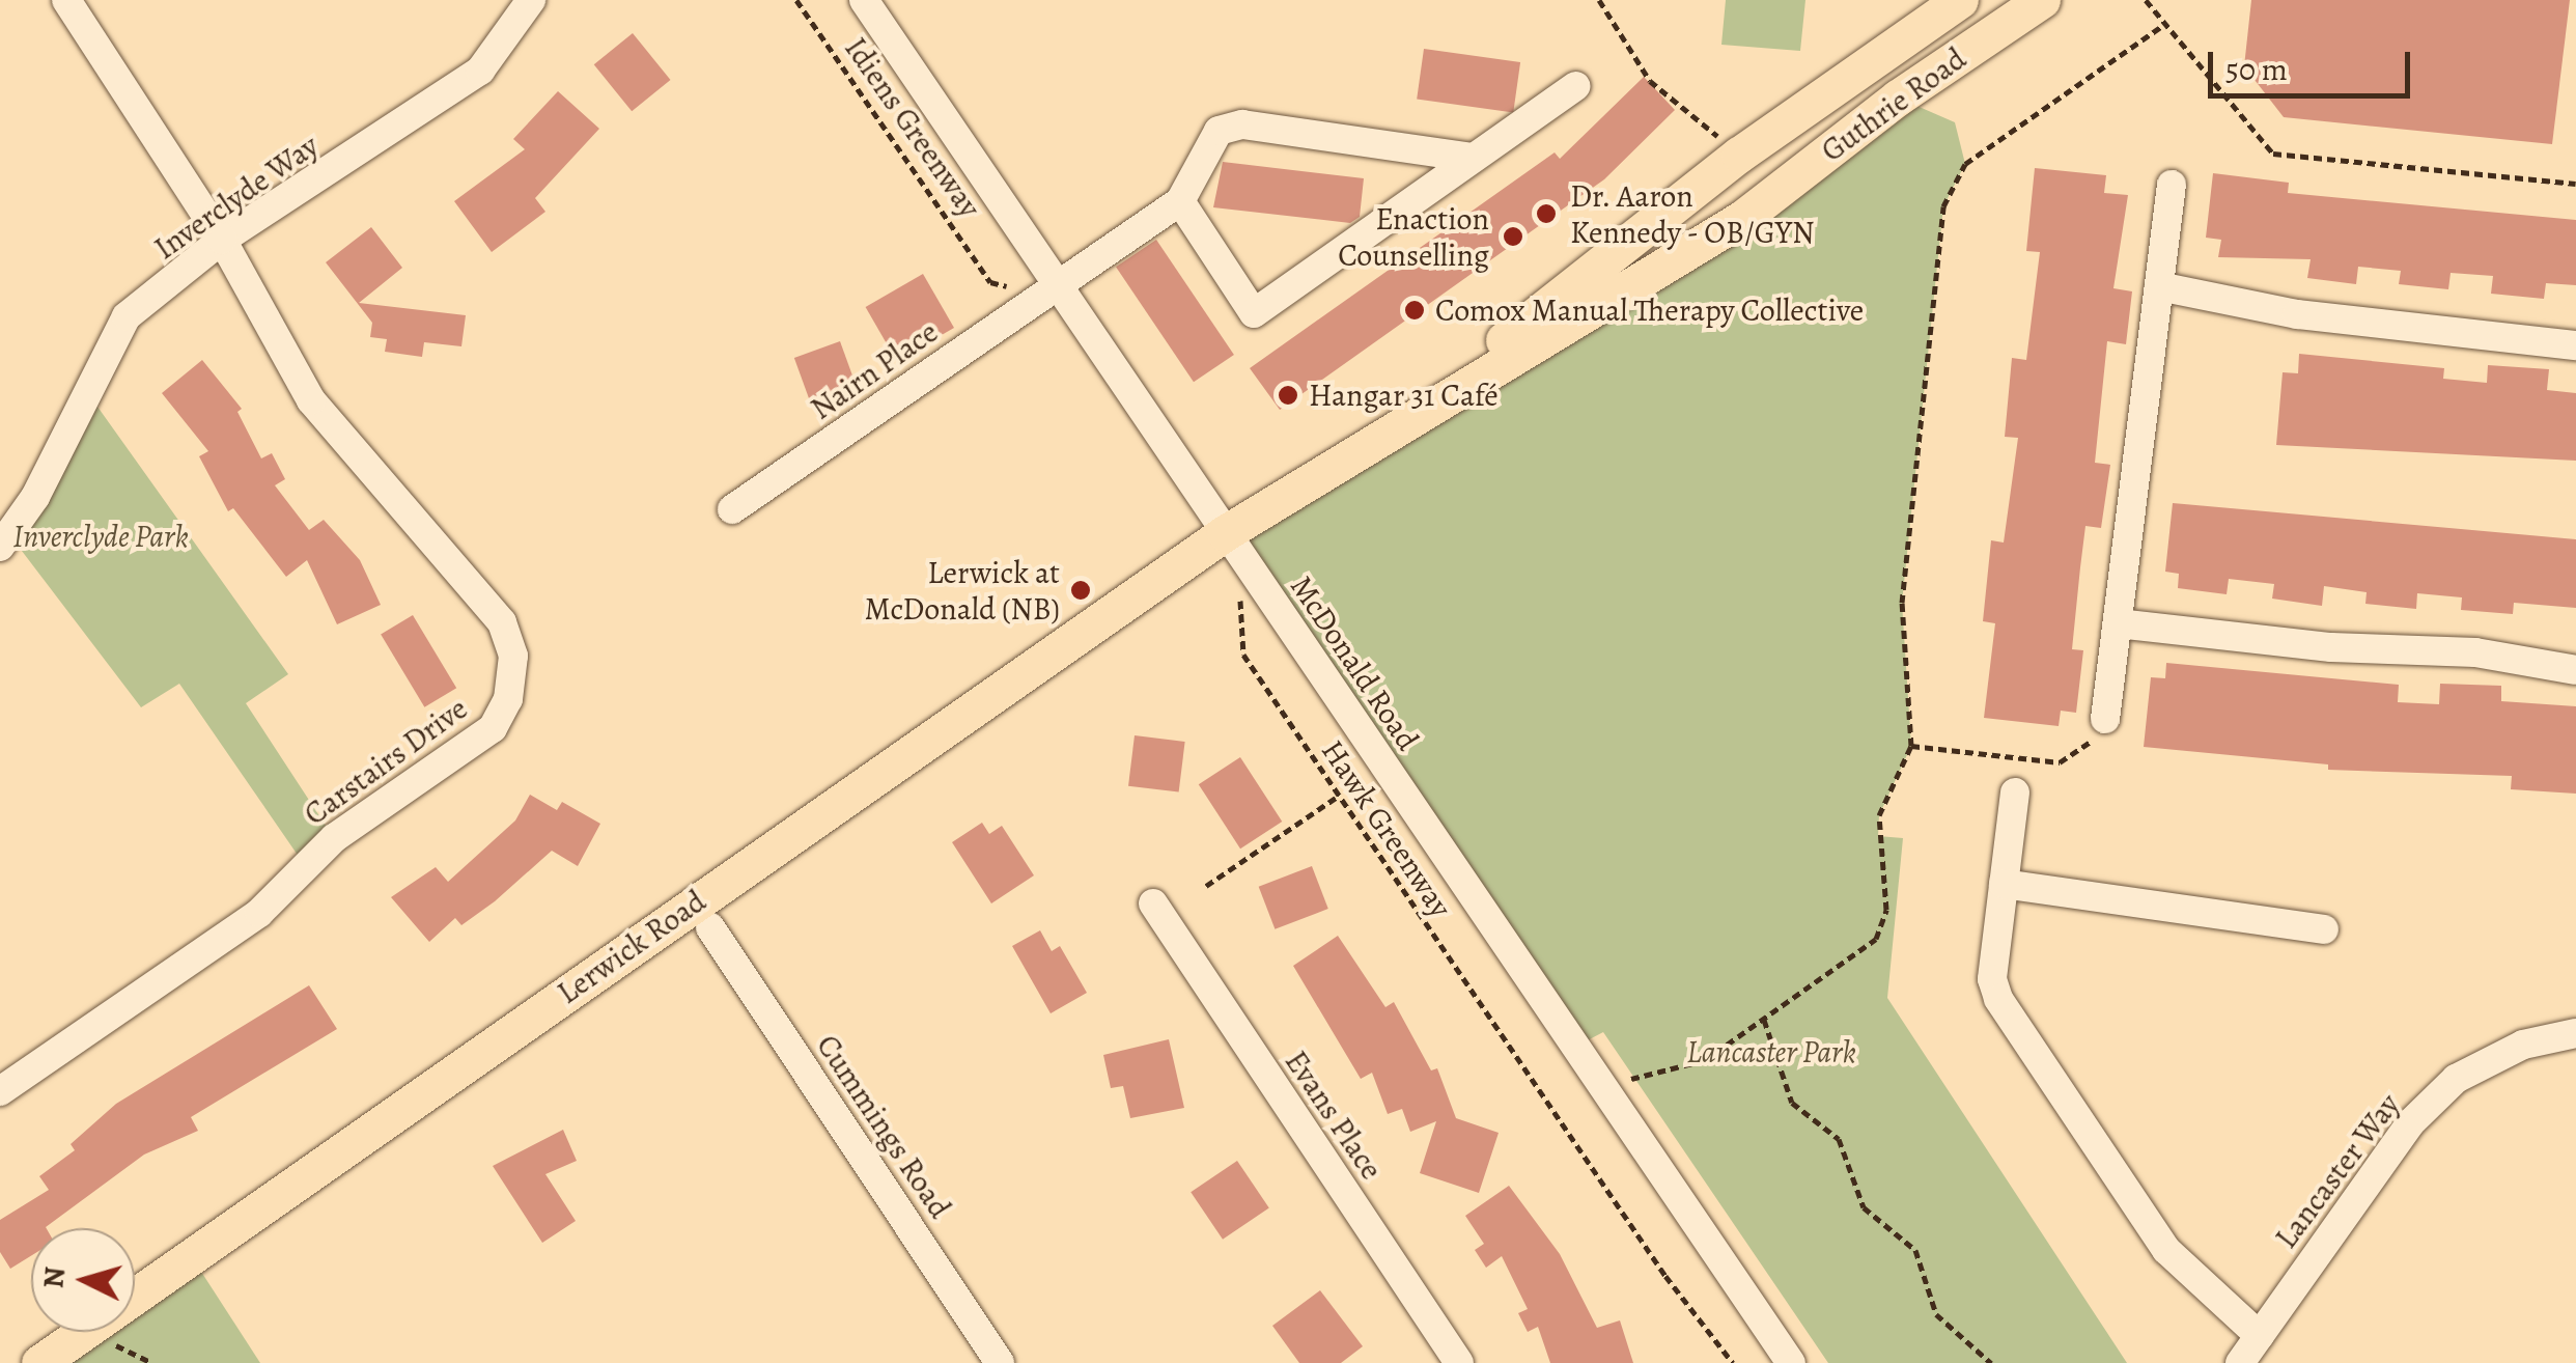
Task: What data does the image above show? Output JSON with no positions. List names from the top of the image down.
{
  "streets": {
    "main road": ["Guthrie Road", "Lerwick Road"],
    "street": [
      "Inverclyde Way",
      "Nairn Place",
      "McDonald Road",
      "Carstairs Drive",
      "Evans Place",
      "Cummings Road",
      "Lancaster Way"
    ],
    "path": ["Idiens Greenway", "Hawk Greenway"]
  },
  "crossings": [
    ["Guthrie Road", "McDonald Road"],
    ["Guthrie Road", "Lerwick Road"],
    ["Inverclyde Way", "Carstairs Drive"],
    ["Nairn Place", "McDonald Road"],
    ["McDonald Road", "Lerwick Road"]
  ],
  "parks": ["Inverclyde Park", "Lancaster Park"],
  "places": [
    "Dr. Aaron Kennedy - OB/GYN",
    "Enaction Counselling",
    "Comox Manual Therapy Collective",
    "Hangar 31 Café",
    "Lerwick at McDonald (NB)"
  ],
  "scale_bar": "50 m",
  "north": "left"
}
